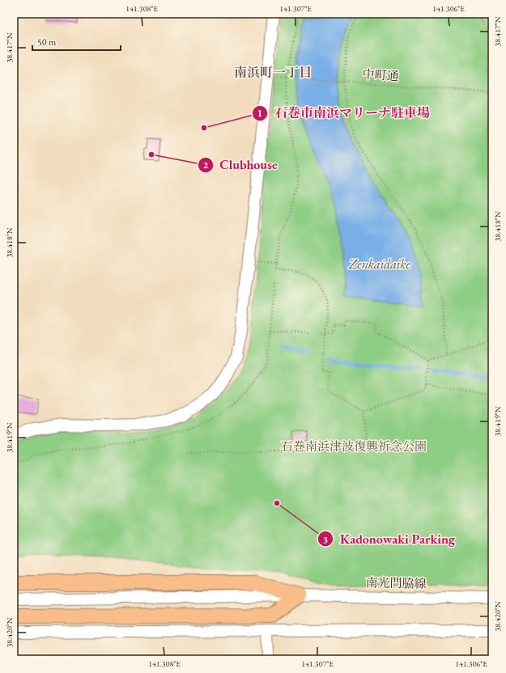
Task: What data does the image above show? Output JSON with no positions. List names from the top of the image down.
{
  "streets": {
    "street": ["南光門脇線"],
    "path": ["中町通"]
  },
  "districts": ["南浜町一丁目"],
  "water": ["Zenkaidaike"],
  "parks": ["石巻南浜津波復興祈念公園"],
  "places": ["石巻市南浜マリーナ駐車場", "Clubhouse", "Kadonowaki Parking"],
  "scale_bar": "50 m",
  "coordinates": [
    "141.308°E",
    "141.307°E",
    "141.306°E",
    "38.417°N",
    "38.418°N",
    "38.419°N",
    "38.420°N"
  ]
}
